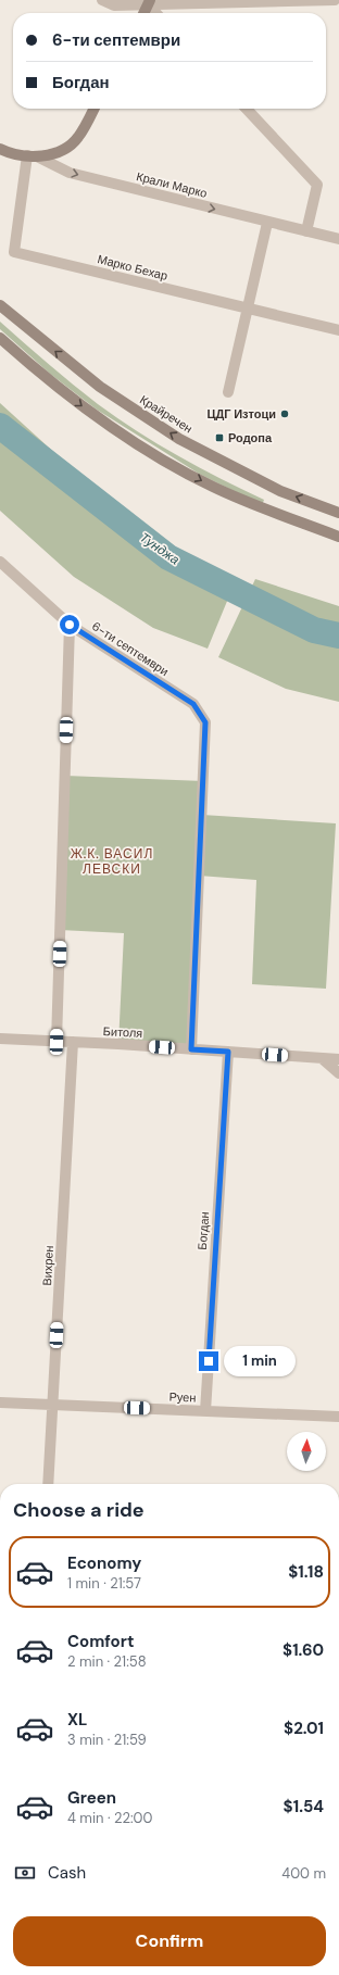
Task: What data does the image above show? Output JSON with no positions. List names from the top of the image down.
{
  "streets": {
    "street": [
      "Крали Марко",
      "Марко Бехар",
      "Крайречен",
      "6-ти септември",
      "Битоля",
      "Богдан",
      "Вихрен",
      "Руен"
    ]
  },
  "crossings": [
    ["Крали Марко", "Марко Бехар"],
    ["6-ти септември", "Битоля"],
    ["Битоля", "Богдан"],
    ["Битоля", "Вихрен"],
    ["Богдан", "Руен"],
    ["Вихрен", "Руен"]
  ],
  "one_way": ["Крали Марко"],
  "districts": ["Ж.К. ВАСИЛ ЛЕВСКИ"],
  "water": ["Тунджа"],
  "places": {
    "other": ["ЦДГ Изтоци"],
    "transit": ["Родопа"]
  },
  "north": "top",
  "page": {
    "banner": ["6-ти септември", "Богдан"],
    "bubble": "1 min",
    "heading": "Choose a ride",
    "list": [
      {
        "name": "Economy",
        "note": "1 min · 21:57",
        "value": "$1.18"
      },
      {
        "name": "Comfort",
        "note": "2 min · 21:58",
        "value": "$1.60"
      },
      {
        "name": "XL",
        "note": "3 min · 21:59",
        "value": "$2.01"
      },
      {
        "name": "Green",
        "note": "4 min · 22:00",
        "value": "$1.54"
      }
    ],
    "pay": ["Cash", "400 m"],
    "buttons": "Confirm"
  }
}
